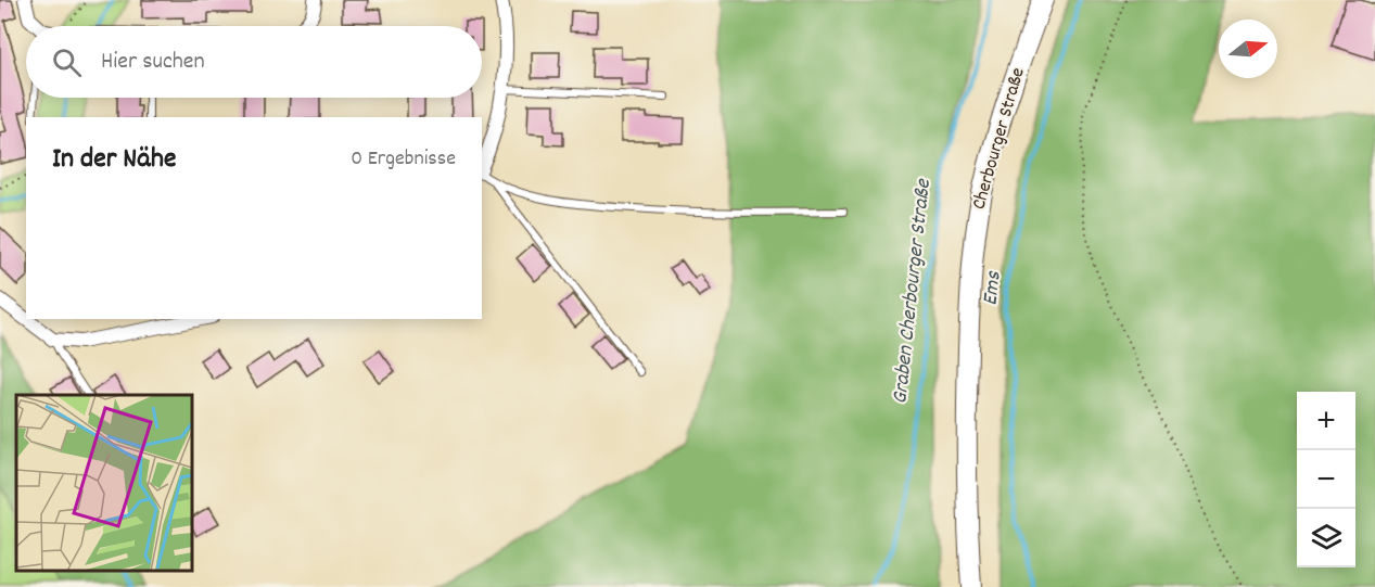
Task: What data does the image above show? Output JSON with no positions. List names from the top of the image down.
{
  "streets": {
    "main road": ["Cherbourger Straße"]
  },
  "water": ["Ems", "Graben Cherbourger Straße"],
  "north": "right",
  "page": {
    "search": "Hier suchen",
    "heading": ["In der Nähe", "0 Ergebnisse"],
    "map_buttons": ["+", "−"]
  }
}
